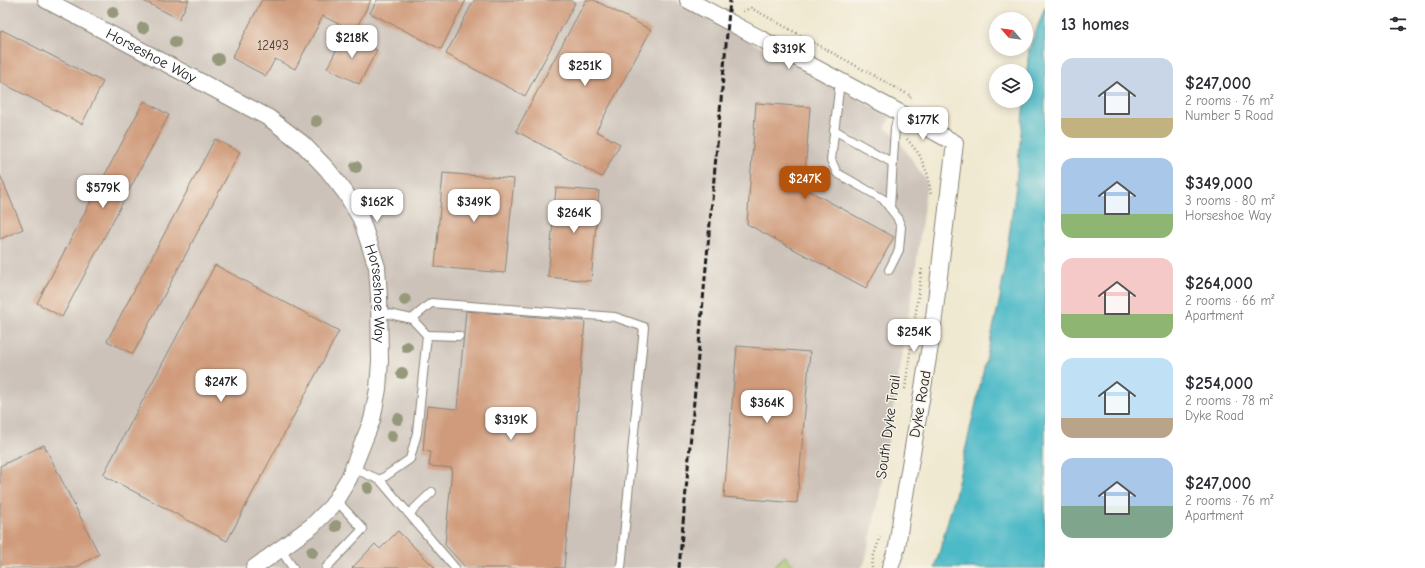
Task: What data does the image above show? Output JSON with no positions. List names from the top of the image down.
{
  "streets": {
    "street": ["Horseshoe Way", "Dyke Road"],
    "path": ["South Dyke Trail"]
  },
  "house_numbers": ["12493"],
  "north": "top left",
  "page": {
    "heading": "13 homes",
    "price": [
      "$218K",
      "$319K",
      "$251K",
      "$177K",
      "$247K",
      "$579K",
      "$162K",
      "$349K",
      "$264K",
      "$254K",
      "$247K",
      "$364K",
      "$319K"
    ],
    "list": [
      {
        "name": "$247,000",
        "note": "2 rooms · 76 m² · Number 5 Road"
      },
      {
        "name": "$349,000",
        "note": "3 rooms · 80 m² · Horseshoe Way"
      },
      {
        "name": "$264,000",
        "note": "2 rooms · 66 m² · Apartment"
      },
      {
        "name": "$254,000",
        "note": "2 rooms · 78 m² · Dyke Road"
      },
      {
        "name": "$247,000",
        "note": "2 rooms · 76 m² · Apartment"
      }
    ]
  }
}
